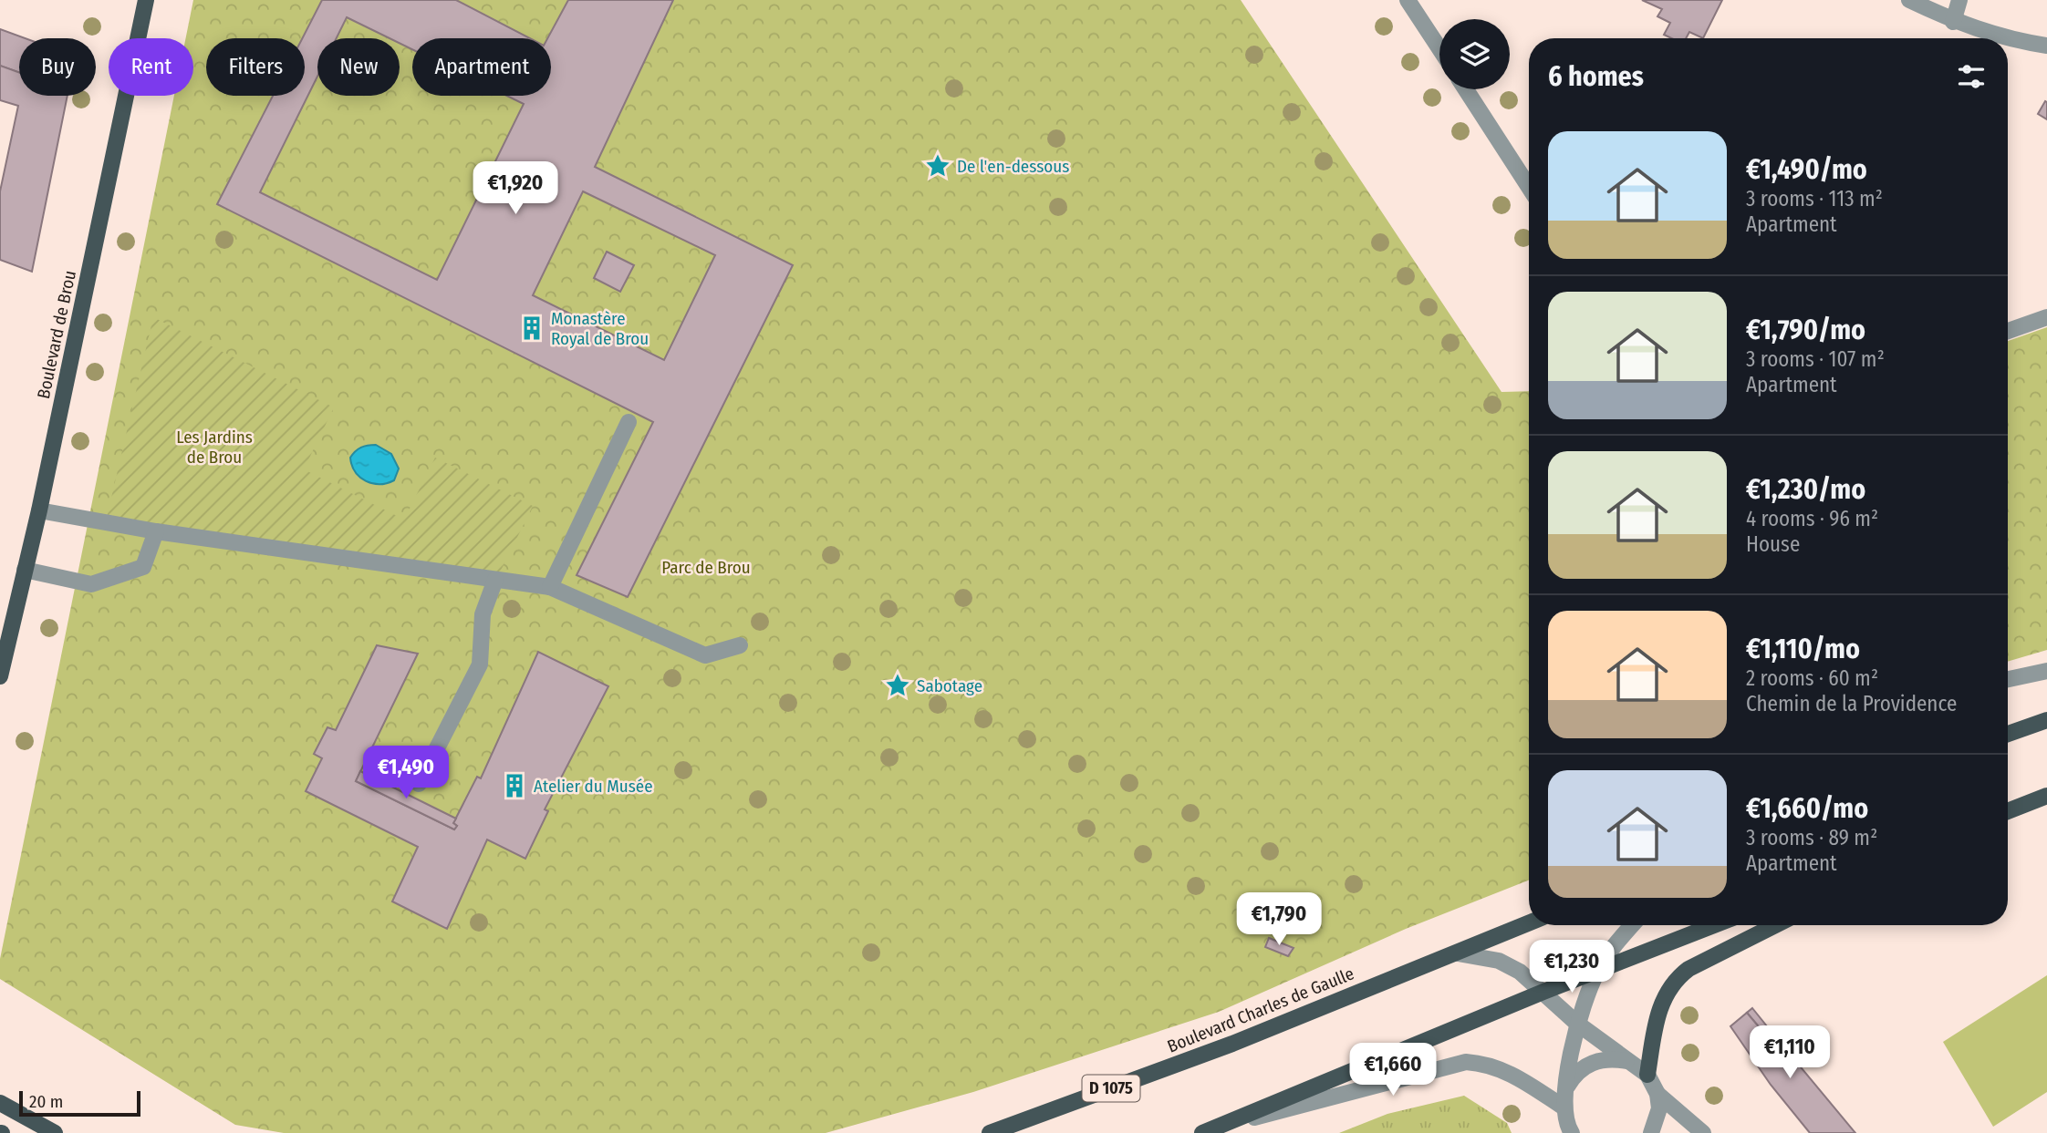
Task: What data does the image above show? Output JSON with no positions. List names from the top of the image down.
{
  "streets": {
    "main road": ["Boulevard de Brou", "Boulevard Charles de Gaulle", "D 1075"]
  },
  "parks": ["Les Jardins de Brou", "Parc de Brou"],
  "places": {
    "place": ["De l'en-dessous", "Sabotage"],
    "building": ["Monastère Royal de Brou", "Atelier du Musée"]
  },
  "scale_bar": "20 m",
  "page": {
    "chip": [
      "Buy",
      "Rent",
      "Filters",
      "New",
      "Apartment"
    ],
    "heading": "6 homes",
    "list": [
      {
        "name": "€1,490/mo",
        "note": "3 rooms · 113 m² · Apartment"
      },
      {
        "name": "€1,790/mo",
        "note": "3 rooms · 107 m² · Apartment"
      },
      {
        "name": "€1,230/mo",
        "note": "4 rooms · 96 m² · House"
      },
      {
        "name": "€1,110/mo",
        "note": "2 rooms · 60 m² · Chemin de la Providence"
      },
      {
        "name": "€1,660/mo",
        "note": "3 rooms · 89 m² · Apartment"
      }
    ],
    "price": [
      "€1,920",
      "€1,490",
      "€1,790",
      "€1,230",
      "€1,110",
      "€1,660"
    ],
    "scale": "20 m"
  }
}
